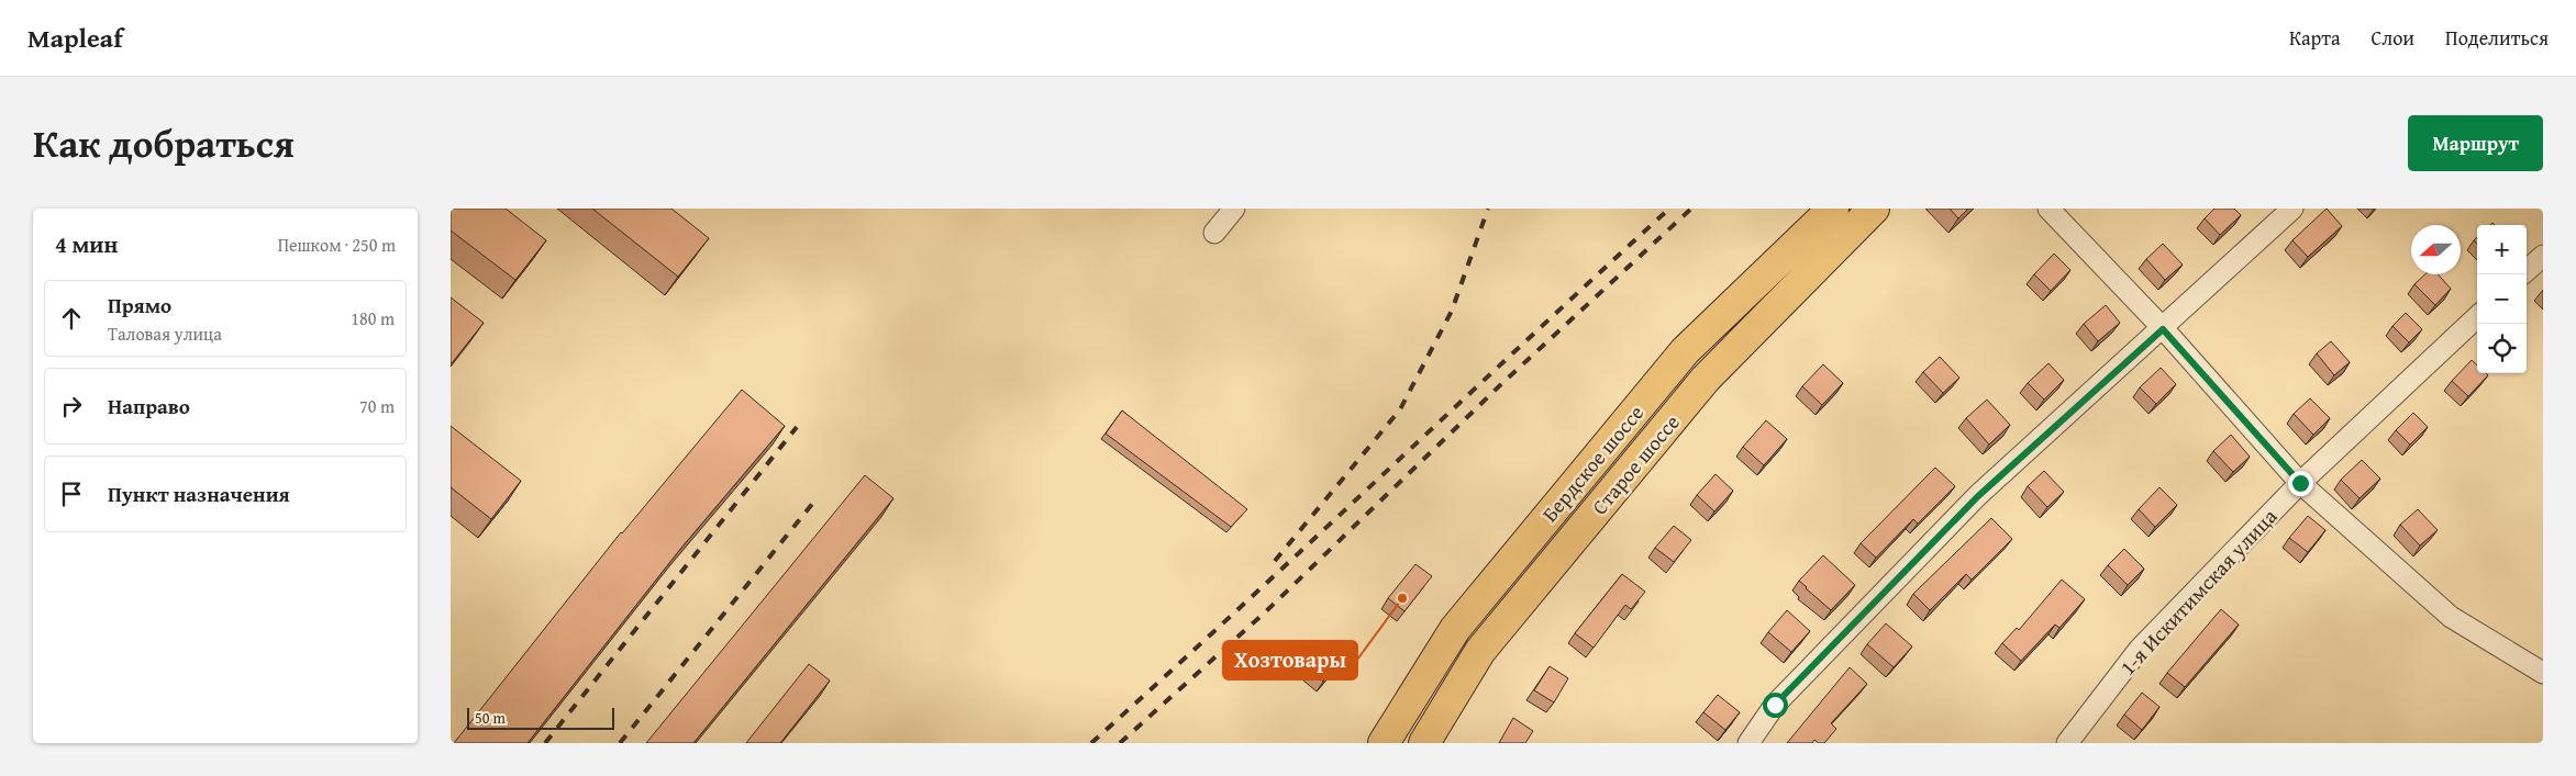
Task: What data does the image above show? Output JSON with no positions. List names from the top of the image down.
{
  "streets": {
    "highway": ["Бердское шоссе", "Старое шоссе"],
    "street": ["1-я Искитимская улица"]
  },
  "places": ["Хозтовары"],
  "scale_bar": "50 m",
  "north": "left",
  "page": {
    "header": "Mapleaf",
    "nav": ["Карта", "Слои", "Поделиться"],
    "title": "Как добраться",
    "buttons": "Маршрут",
    "heading": ["4 мин", "Пешком · 250 m"],
    "map_buttons": ["+", "−"],
    "list": [
      ["Прямо", "Таловая улица", "180 m"],
      ["Направо", "70 m"],
      "Пункт назначения"
    ],
    "scale": "50 m"
  }
}
